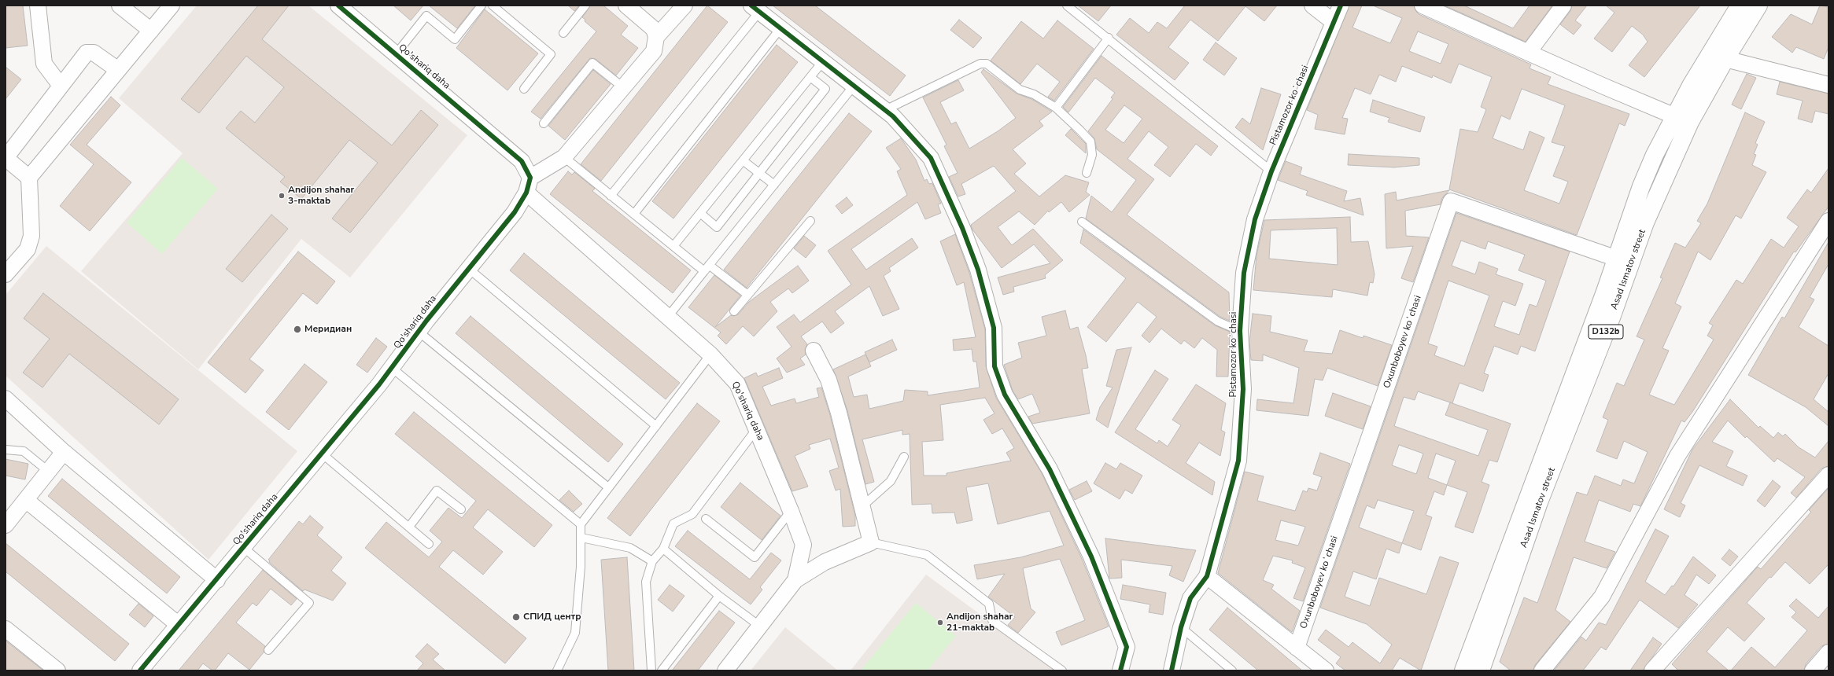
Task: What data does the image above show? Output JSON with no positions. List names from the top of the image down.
{
  "streets": {
    "main road": ["Asad Ismatov street", "D132b"],
    "street": ["Qo'shariq daha", "Pistamozor koʻchasi", "Oxunboboyev koʻchasi"]
  },
  "crossings": [
    ["Asad Ismatov street", "Oxunboboyev koʻchasi"]
  ],
  "places": [
    "Andijon shahar 3-maktab",
    "Меридиан",
    "СПИД центр",
    "Andijon shahar 21-maktab"
  ]
}
